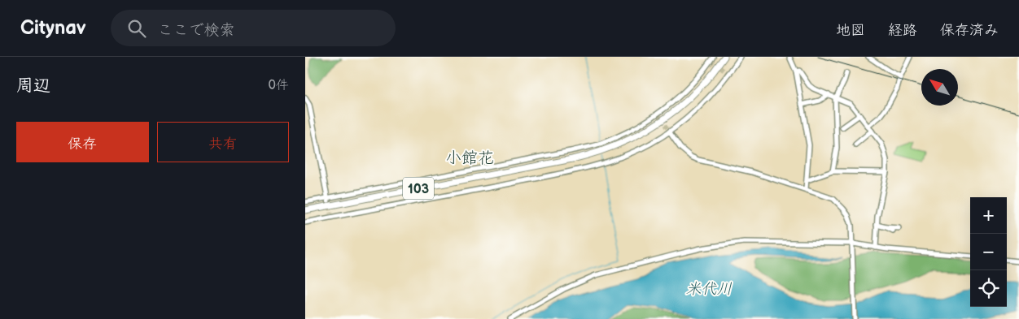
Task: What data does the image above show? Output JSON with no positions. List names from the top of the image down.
{
  "streets": {
    "highway": ["103"]
  },
  "districts": ["小館花"],
  "water": ["米代川"],
  "north": "top left",
  "page": {
    "header": "Citynav",
    "search": "ここで検索",
    "nav": ["地図", "経路", "保存済み"],
    "heading": ["周辺", "0件"],
    "buttons": ["保存", "共有"],
    "map_buttons": ["+", "−"]
  }
}
